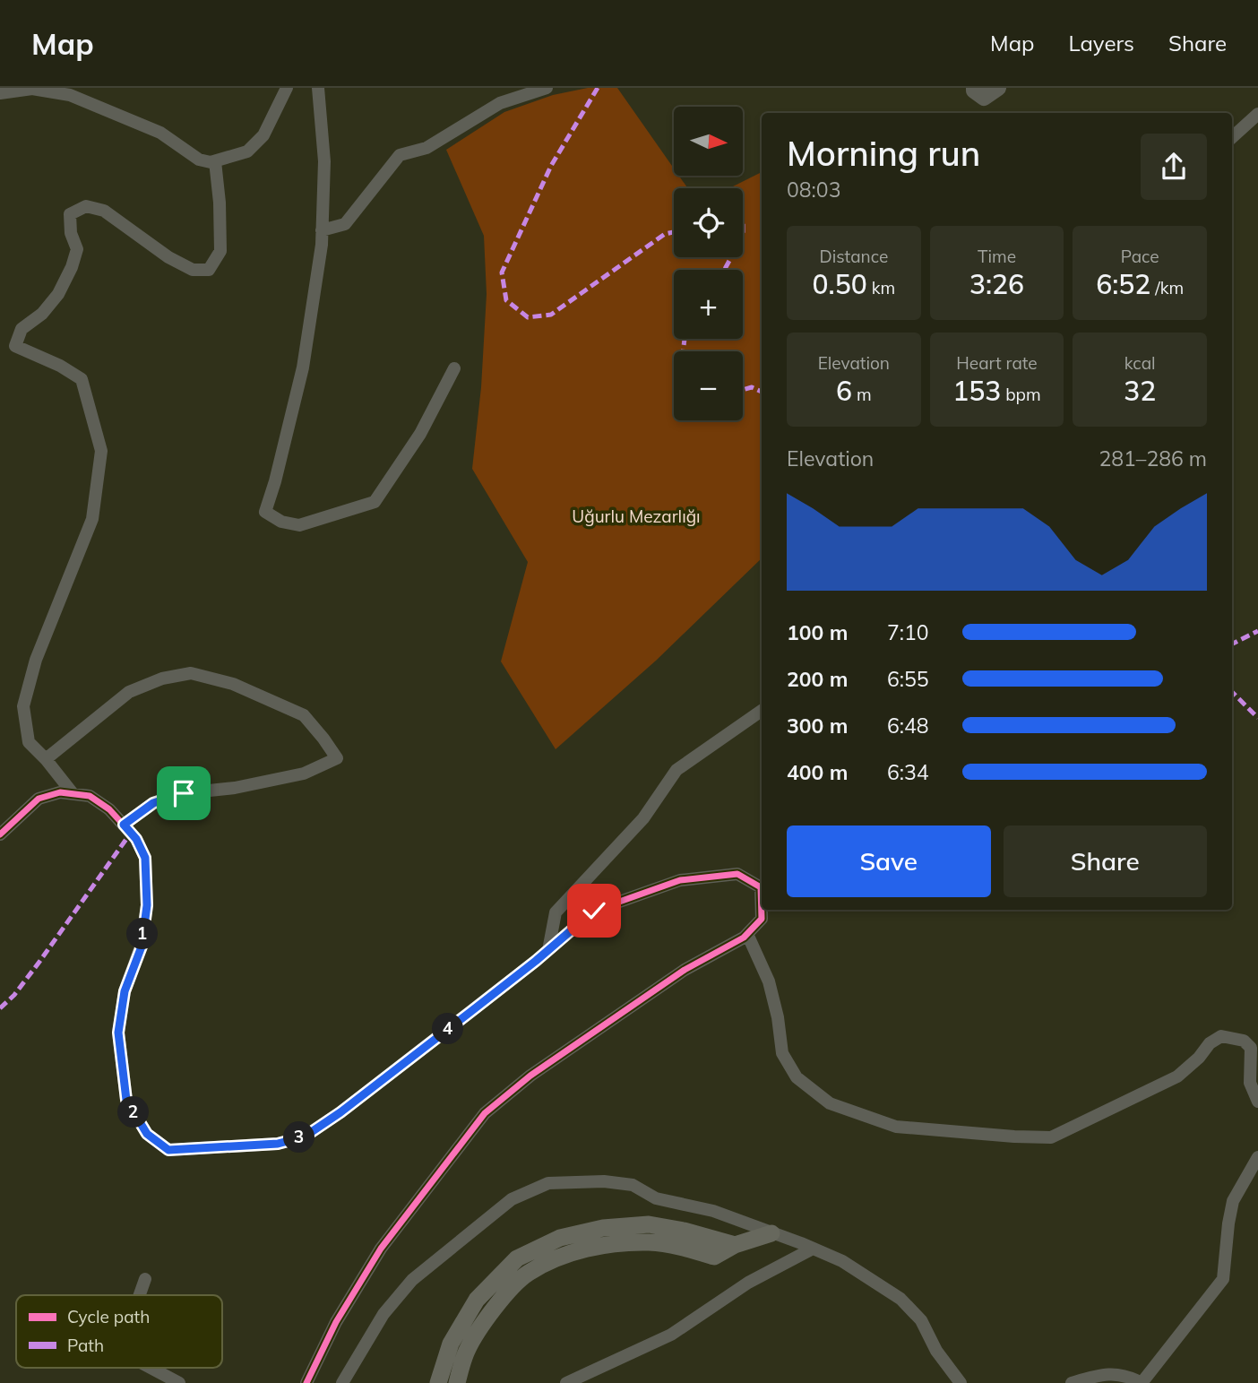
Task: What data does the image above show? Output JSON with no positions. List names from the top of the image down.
{
  "parks": ["Uğurlu Mezarlığı"],
  "legend": ["Cycle path", "Path"],
  "north": "right",
  "page": {
    "header": "Map",
    "nav": ["Map", "Layers", "Share"],
    "map_buttons": ["+", "−"],
    "heading": ["Morning run", "08:03"],
    "stats": [
      ["Distance", "0.50 km"],
      ["Time", "3:26"],
      ["Pace", "6:52 /km"],
      ["Elevation", "6 m"],
      ["Heart rate", "153 bpm"],
      ["kcal", "32"]
    ],
    "chart": ["Elevation", "281–286 m"],
    "list": [
      {
        "name": "100 m",
        "note": "7:10"
      },
      {
        "name": "200 m",
        "note": "6:55"
      },
      {
        "name": "300 m",
        "note": "6:48"
      },
      {
        "name": "400 m",
        "note": "6:34"
      }
    ],
    "buttons": ["Save", "Share"],
    "pins": [
      "1",
      "4",
      "2",
      "3"
    ]
  }
}
